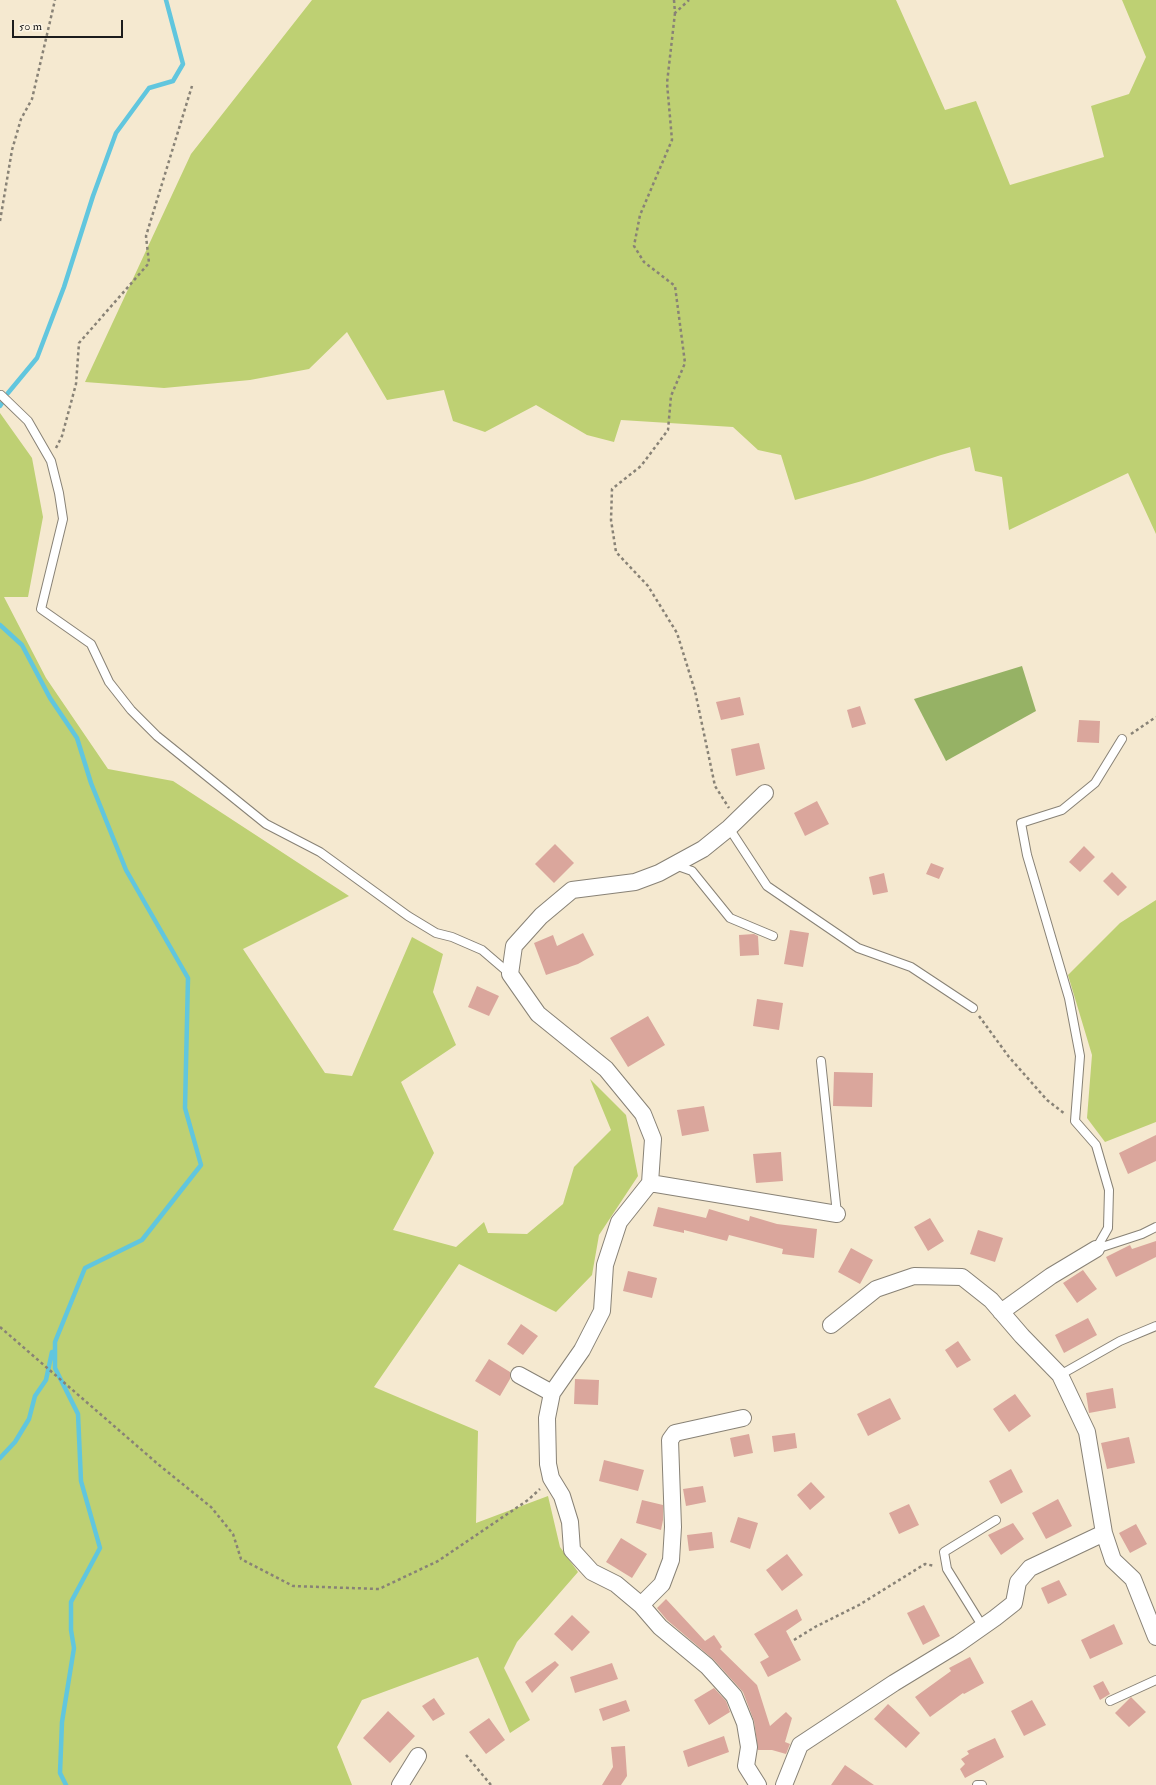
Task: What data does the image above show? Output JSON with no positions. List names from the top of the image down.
{
  "scale_bar": "50 m"
}
